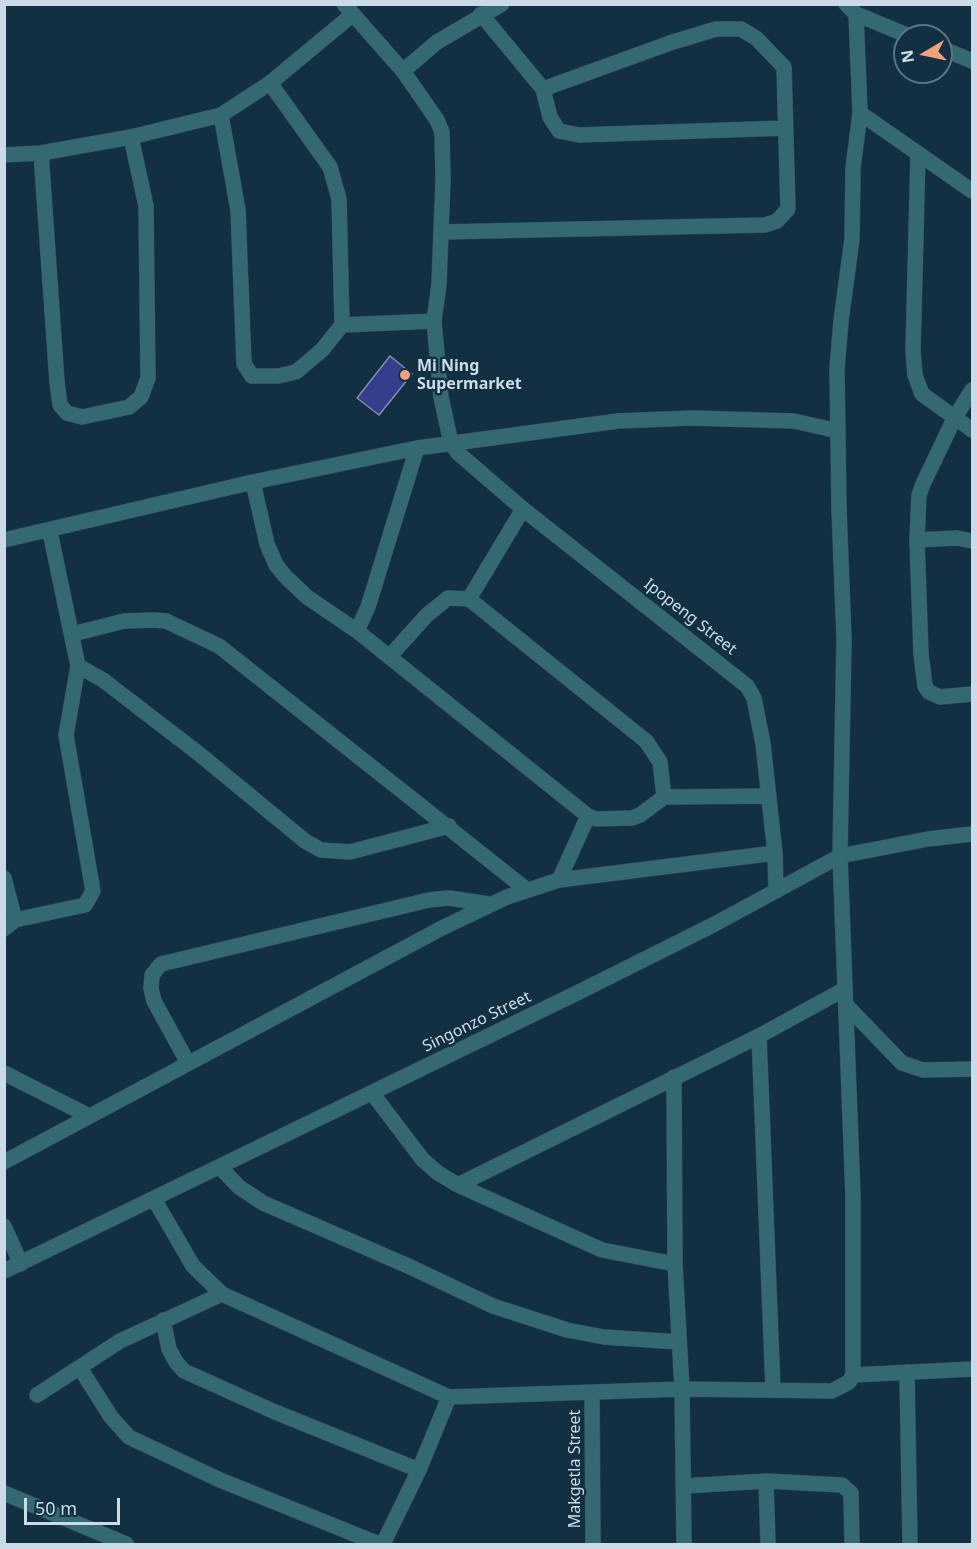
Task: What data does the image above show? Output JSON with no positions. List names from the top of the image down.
{
  "streets": {
    "street": ["Ipopeng Street", "Singonzo Street", "Makgetla Street"]
  },
  "crossings": [
    ["Ipopeng Street", "Singonzo Street"]
  ],
  "places": ["Mi Ning Supermarket"],
  "scale_bar": "50 m",
  "north": "left"
}
